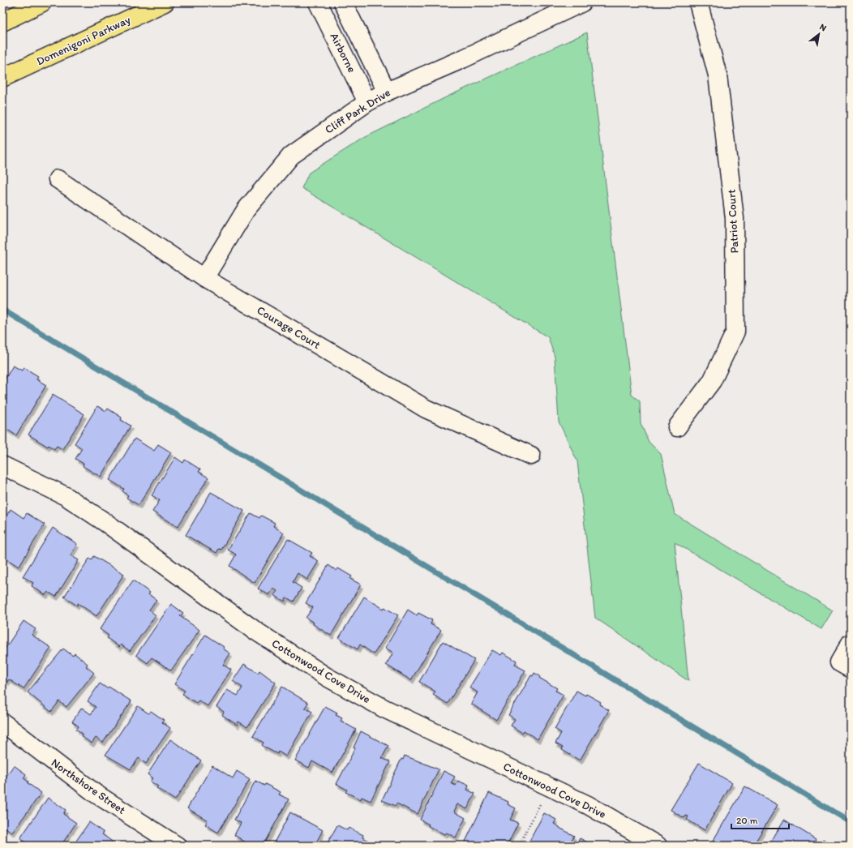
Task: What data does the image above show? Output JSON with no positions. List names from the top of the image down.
{
  "streets": {
    "main road": ["Domenigoni Parkway"],
    "street": [
      "Airborne",
      "Cliff Park Drive",
      "Patriot Court",
      "Courage Court",
      "Cottonwood Cove Drive",
      "Northshore Street"
    ]
  },
  "crossings": [
    ["Airborne", "Cliff Park Drive"],
    ["Cliff Park Drive", "Courage Court"]
  ],
  "scale_bar": "20 m",
  "north": "top right"
}
